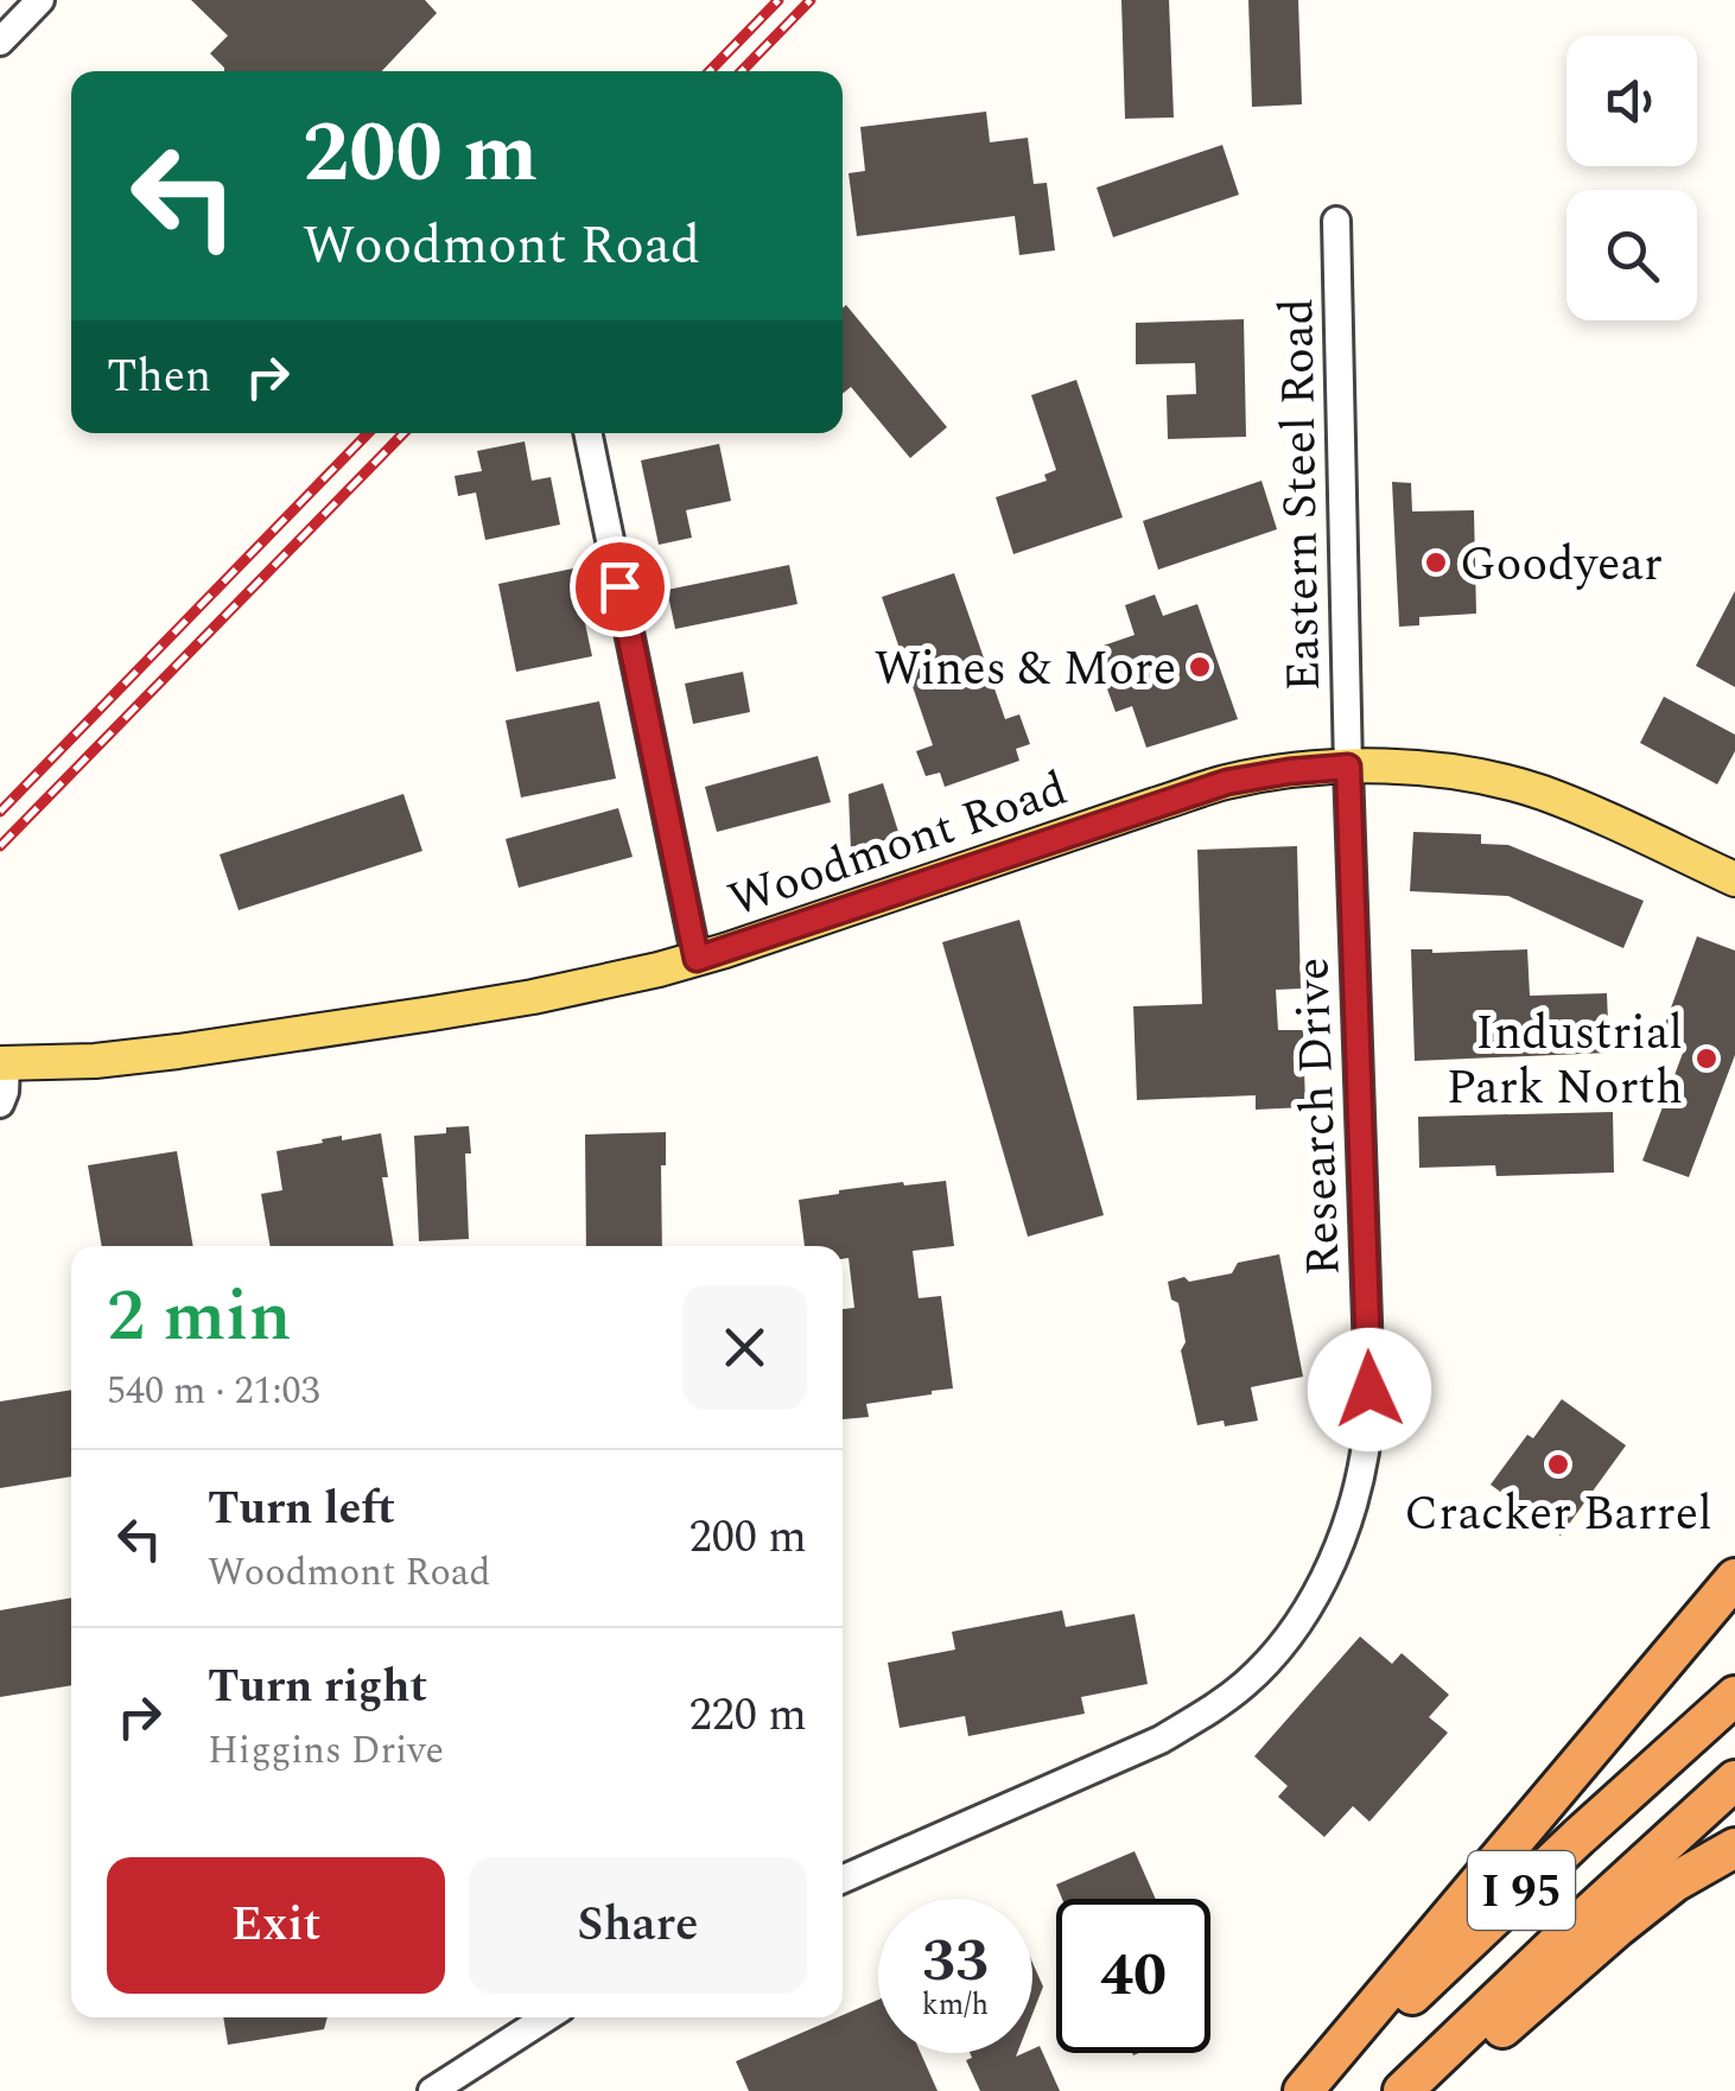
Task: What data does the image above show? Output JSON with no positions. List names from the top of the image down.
{
  "streets": {
    "highway": ["I 95"],
    "main road": ["Woodmont Road"],
    "street": ["Eastern Steel Road", "Research Drive"]
  },
  "crossings": [
    ["Eastern Steel Road", "Woodmont Road"],
    ["Eastern Steel Road", "Research Drive"],
    ["Woodmont Road", "Research Drive"]
  ],
  "places": [
    "Goodyear",
    "Wines & More",
    "Industrial Park North",
    "Cracker Barrel"
  ],
  "page": {
    "turn": ["200 m", "Woodmont Road"],
    "then": "Then",
    "heading": ["2 min", "540 m · 21:03"],
    "list": [
      {
        "name": "Turn left",
        "note": "Woodmont Road",
        "value": "200 m"
      },
      {
        "name": "Turn right",
        "note": "Higgins Drive",
        "value": "220 m"
      }
    ],
    "buttons": ["Exit", "Share"],
    "speed": "33 km/h",
    "limit": "40"
  }
}
